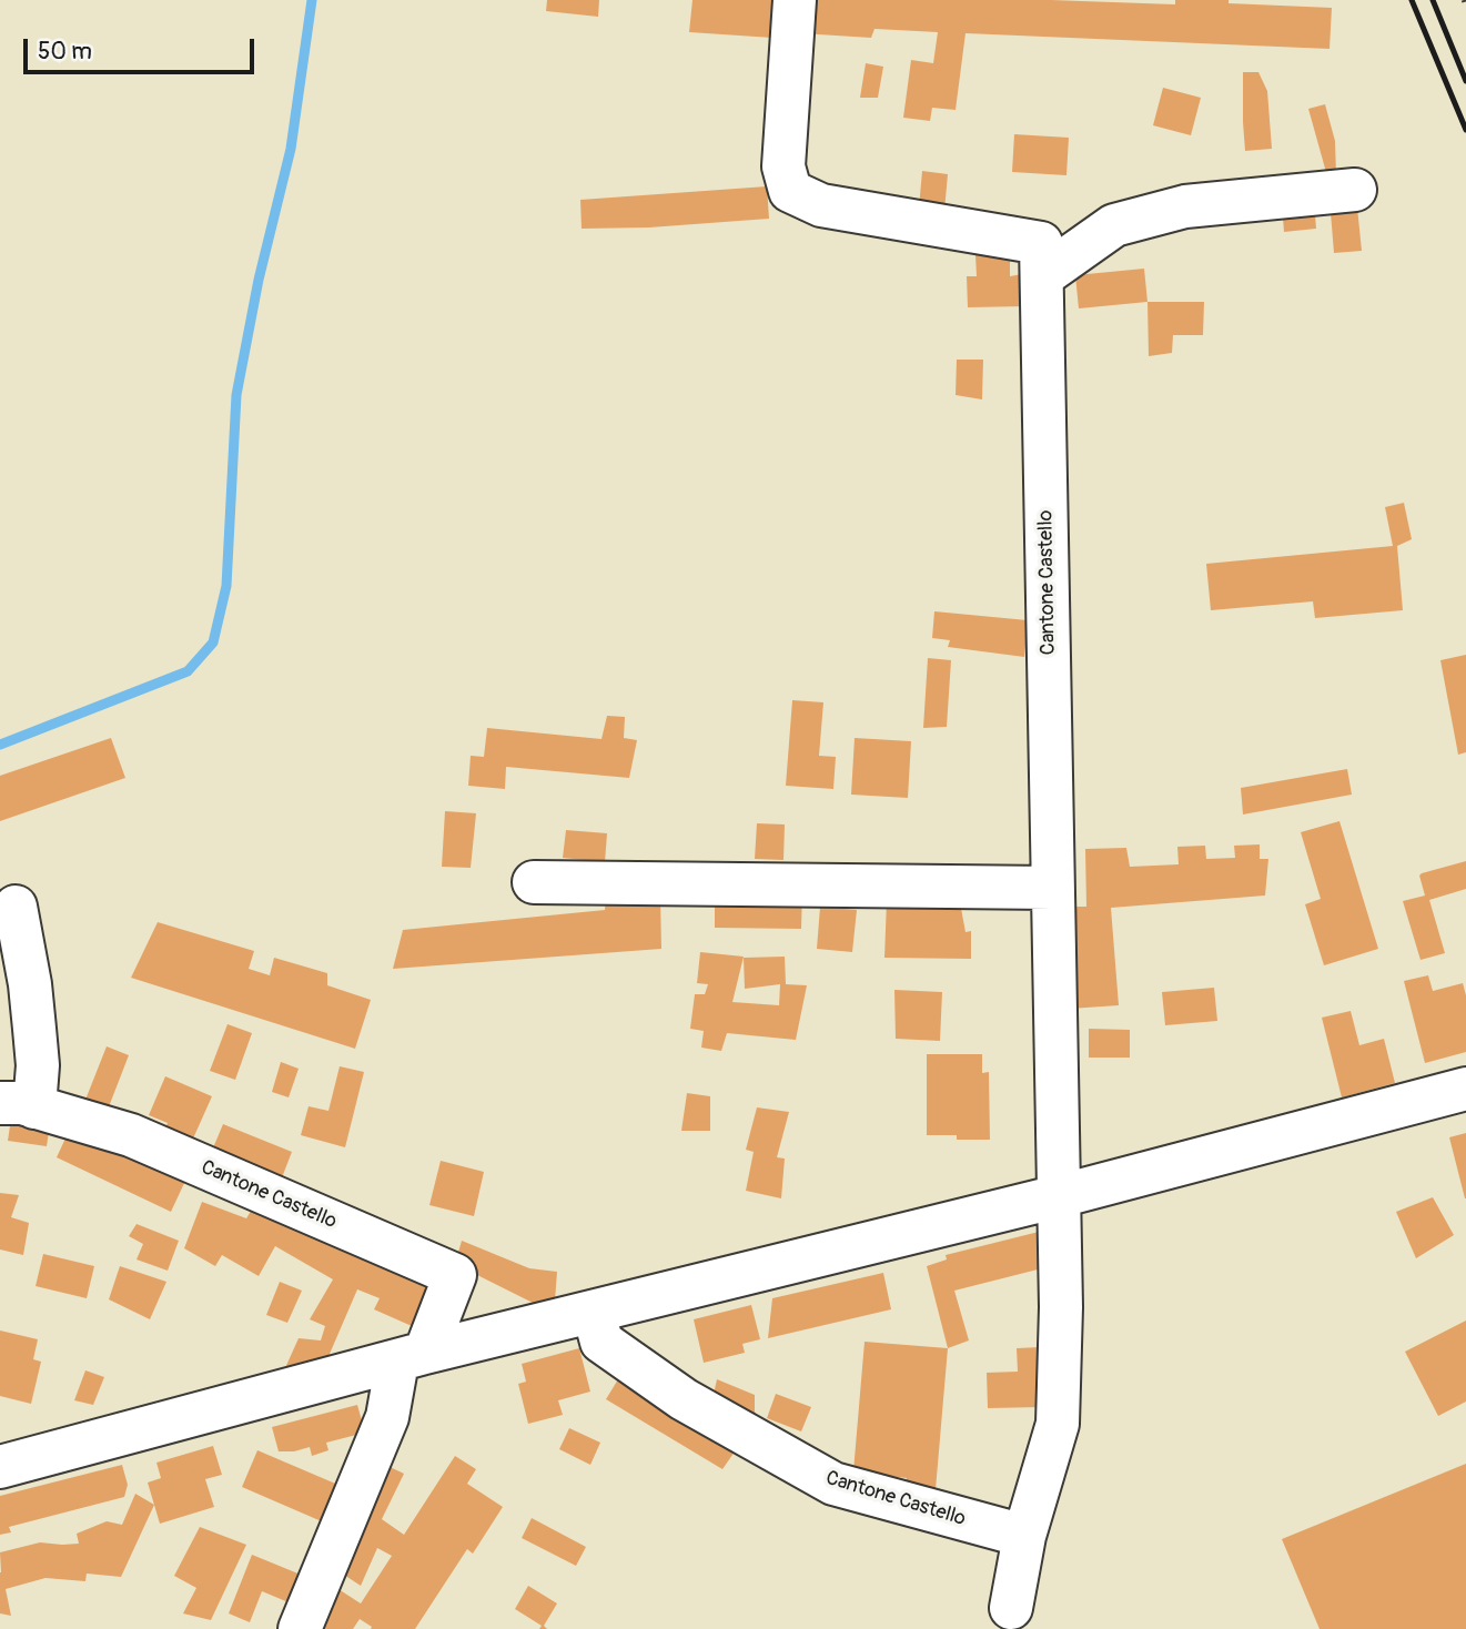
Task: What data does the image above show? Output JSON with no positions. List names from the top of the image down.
{
  "streets": {
    "street": ["Cantone Castello"]
  },
  "scale_bar": "50 m"
}
